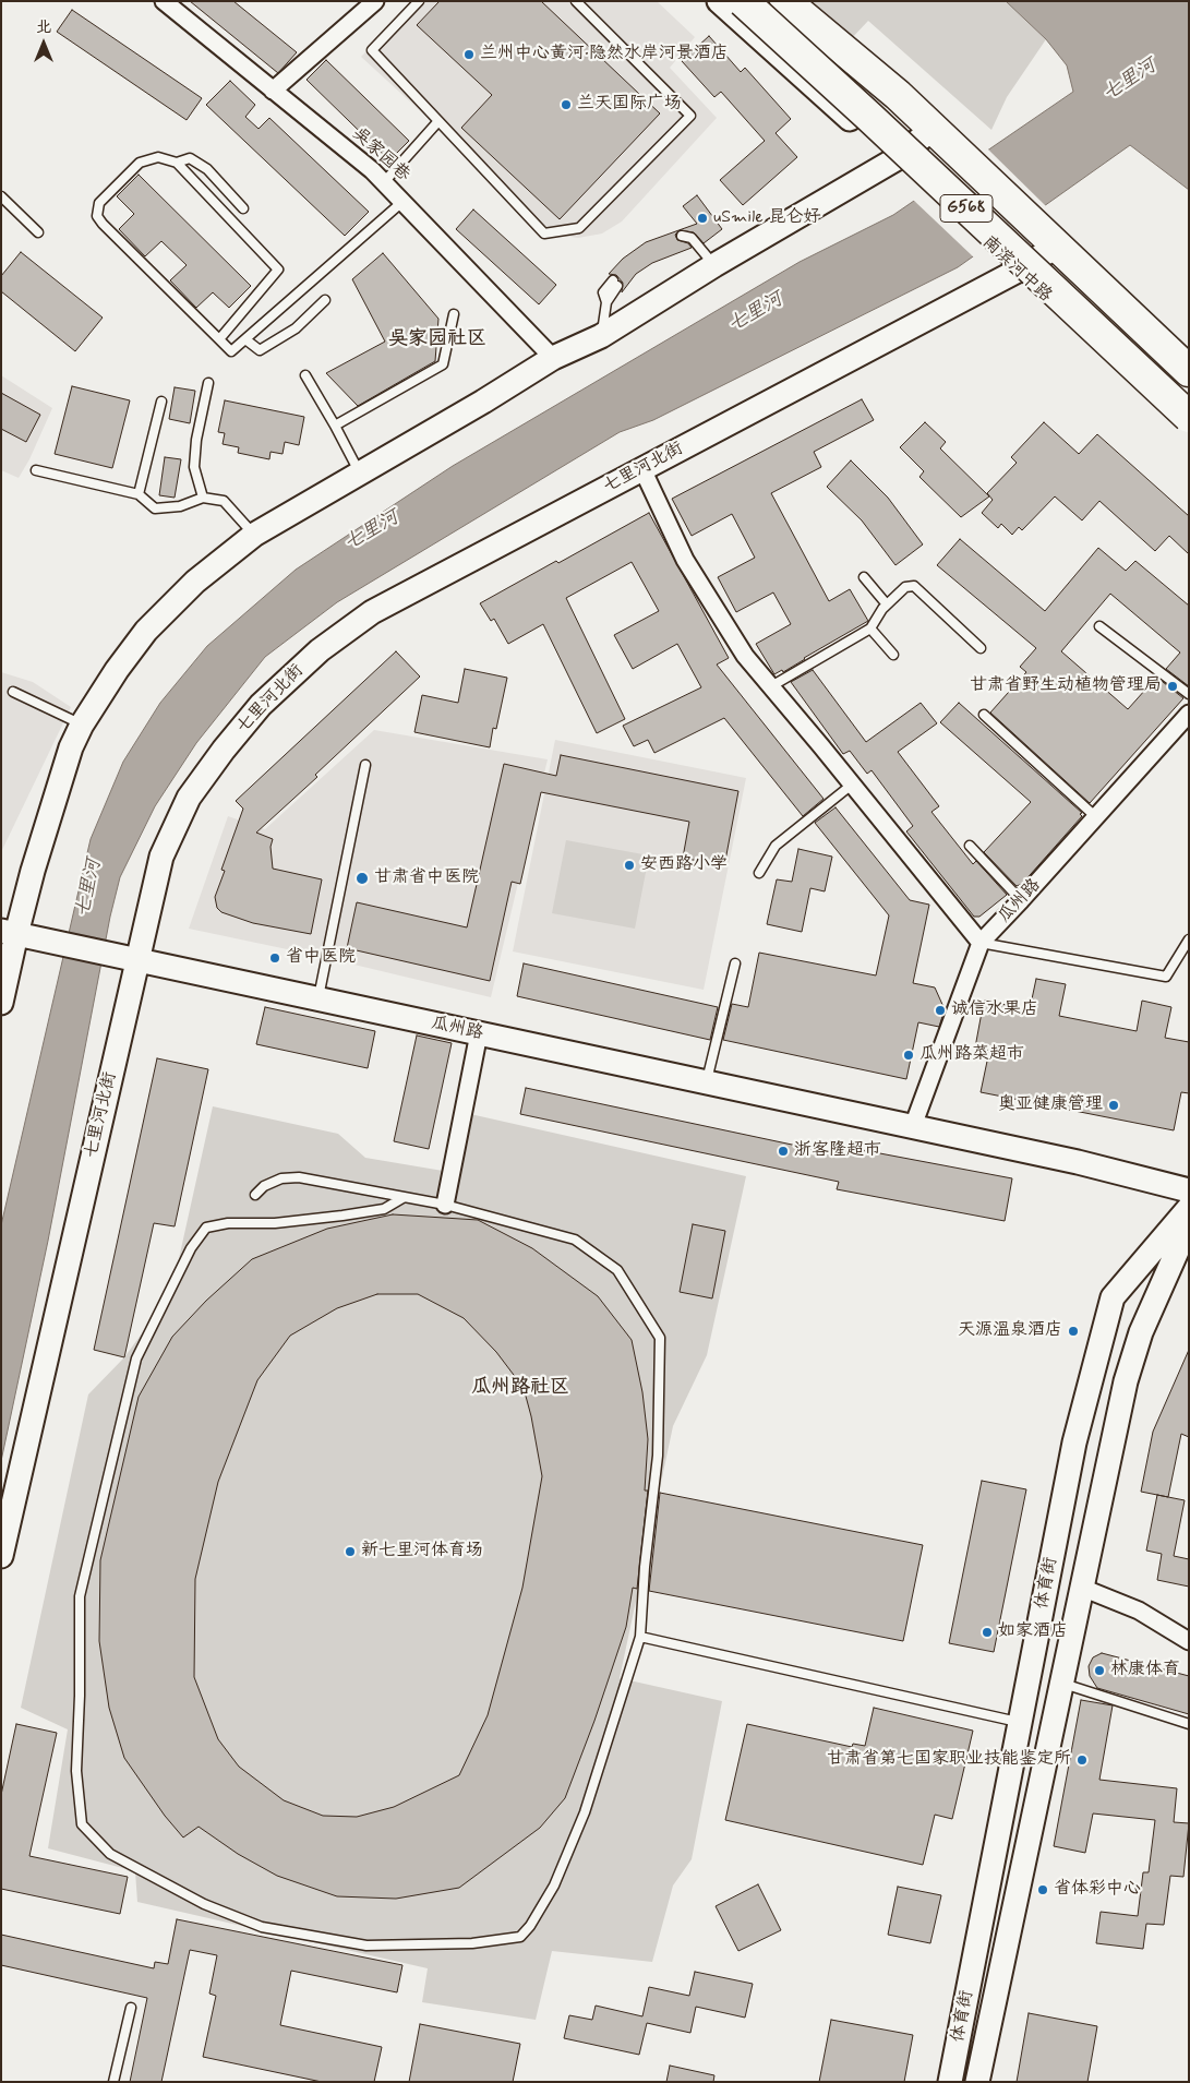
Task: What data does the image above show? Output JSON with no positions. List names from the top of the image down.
{
  "streets": {
    "highway": ["G568", "南滨河中路"],
    "street": [
      "吴家园巷",
      "七里河北街",
      "瓜州路",
      "体育街"
    ]
  },
  "crossings": [
    ["G568", "七里河北街"],
    ["南滨河中路", "七里河北街"],
    ["七里河北街", "瓜州路"]
  ],
  "districts": ["吴家园社区", "瓜州路社区"],
  "water": ["七里河"],
  "places": [
    "兰州中心黄河·隐然水岸河景酒店",
    "兰天国际广场",
    "uSmile 昆仑好",
    "甘肃省野生动植物管理局",
    "安西路小学",
    "甘肃省中医院",
    "省中医院",
    "诚信水果店",
    "瓜州路菜超市",
    "奥亚健康管理",
    "浙客隆超市",
    "天源温泉酒店",
    "新七里河体育场",
    "如家酒店",
    "林康体育",
    "甘肃省第七国家职业技能鉴定所",
    "省体彩中心"
  ],
  "north": "top"
}
